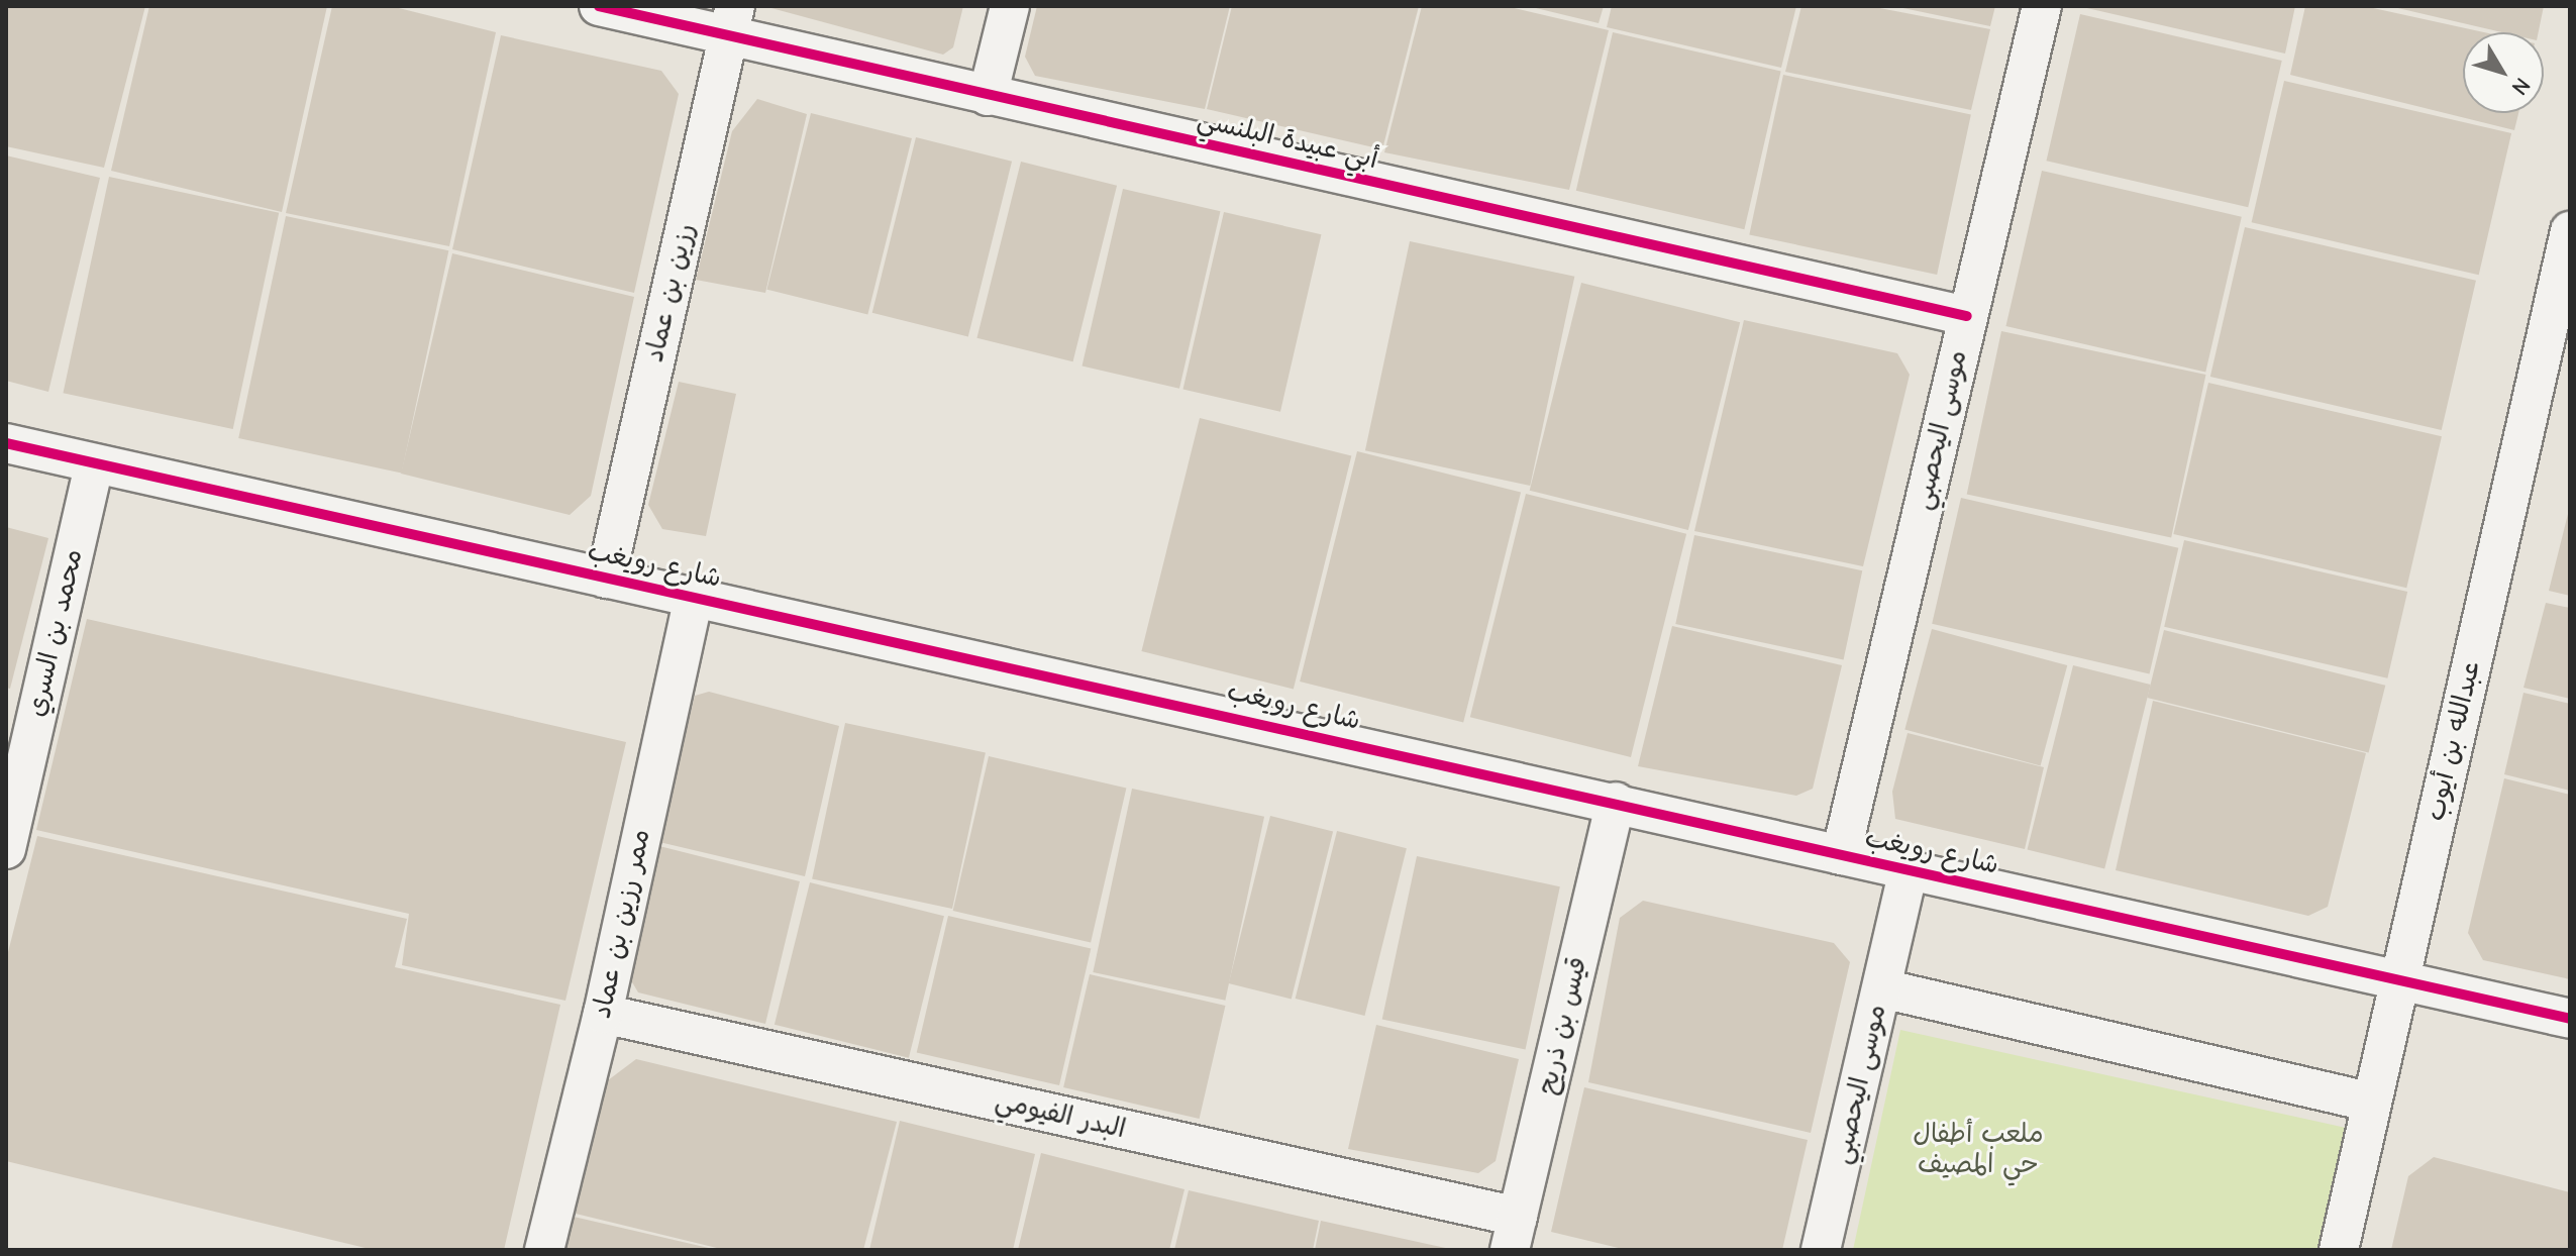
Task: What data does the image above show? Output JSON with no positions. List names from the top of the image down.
{
  "streets": {
    "street": [
      "أبي عبيدة البلنسي",
      "رزين بن عماد",
      "موسى اليحصبي",
      "شارع رويغب",
      "محمد بن السري",
      "عبدالله بن أيوب",
      "ممر رزين بن عماد",
      "قيس بن ذريح",
      "البدر الفيومي"
    ]
  },
  "crossings": [
    ["أبي عبيدة البلنسي", "رزين بن عماد"],
    ["أبي عبيدة البلنسي", "موسى اليحصبي"],
    ["رزين بن عماد", "شارع رويغب"],
    ["موسى اليحصبي", "شارع رويغب"],
    ["شارع رويغب", "محمد بن السري"],
    ["شارع رويغب", "عبدالله بن أيوب"],
    ["شارع رويغب", "ممر رزين بن عماد"],
    ["شارع رويغب", "قيس بن ذريح"],
    ["ممر رزين بن عماد", "البدر الفيومي"],
    ["قيس بن ذريح", "البدر الفيومي"]
  ],
  "parks": ["ملعب أطفال حي المصيف"],
  "north": "bottom right"
}
